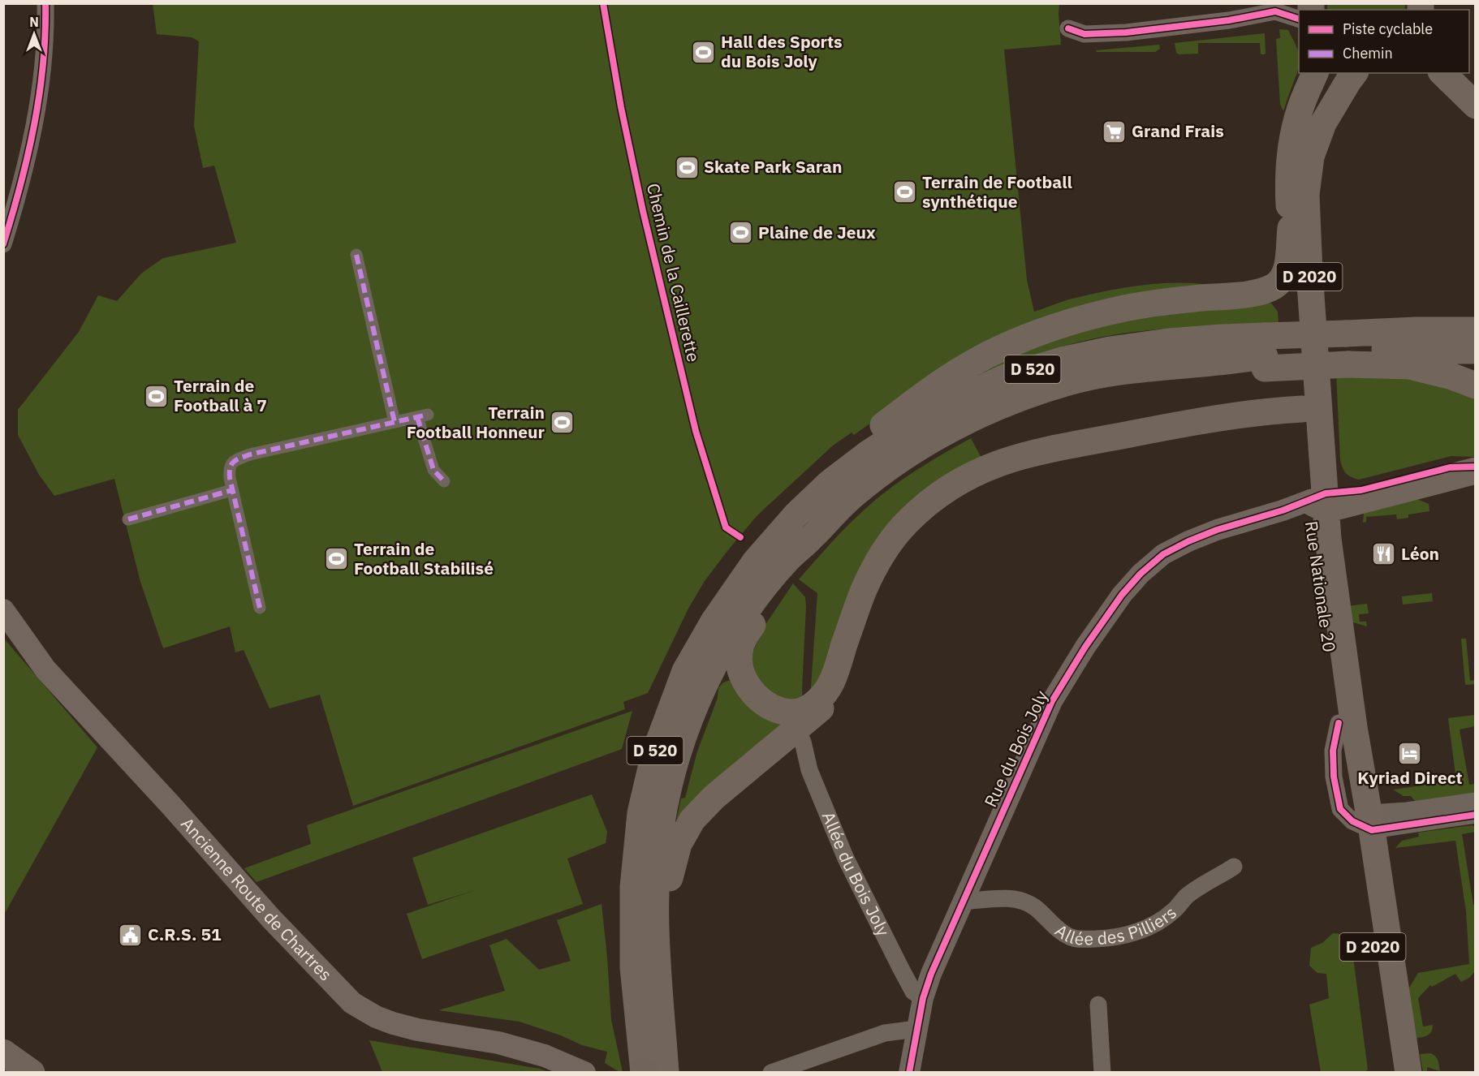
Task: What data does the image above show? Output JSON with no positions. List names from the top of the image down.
{
  "streets": {
    "main road": [
      "D 2020",
      "D 520",
      "Rue Nationale 20",
      "Ancienne Route de Chartres"
    ],
    "street": ["Rue du Bois Joly", "Allée du Bois Joly", "Allée des Pilliers"],
    "cycle path": ["Chemin de la Caillerette"]
  },
  "crossings": [
    ["Rue Nationale 20", "Rue du Bois Joly"],
    ["Rue du Bois Joly", "Allée du Bois Joly"],
    ["Rue du Bois Joly", "Allée des Pilliers"]
  ],
  "places": {
    "sports": [
      "Hall des Sports du Bois Joly",
      "Skate Park Saran",
      "Terrain de Football synthétique",
      "Plaine de Jeux",
      "Terrain de Football à 7",
      "Terrain Football Honneur",
      "Terrain de Football Stabilisé"
    ],
    "supermarket": ["Grand Frais"],
    "restaurant": ["Léon"],
    "hotel": ["Kyriad Direct"],
    "public building": ["C.R.S. 51"]
  },
  "legend": ["Piste cyclable", "Chemin"],
  "north": "top"
}
